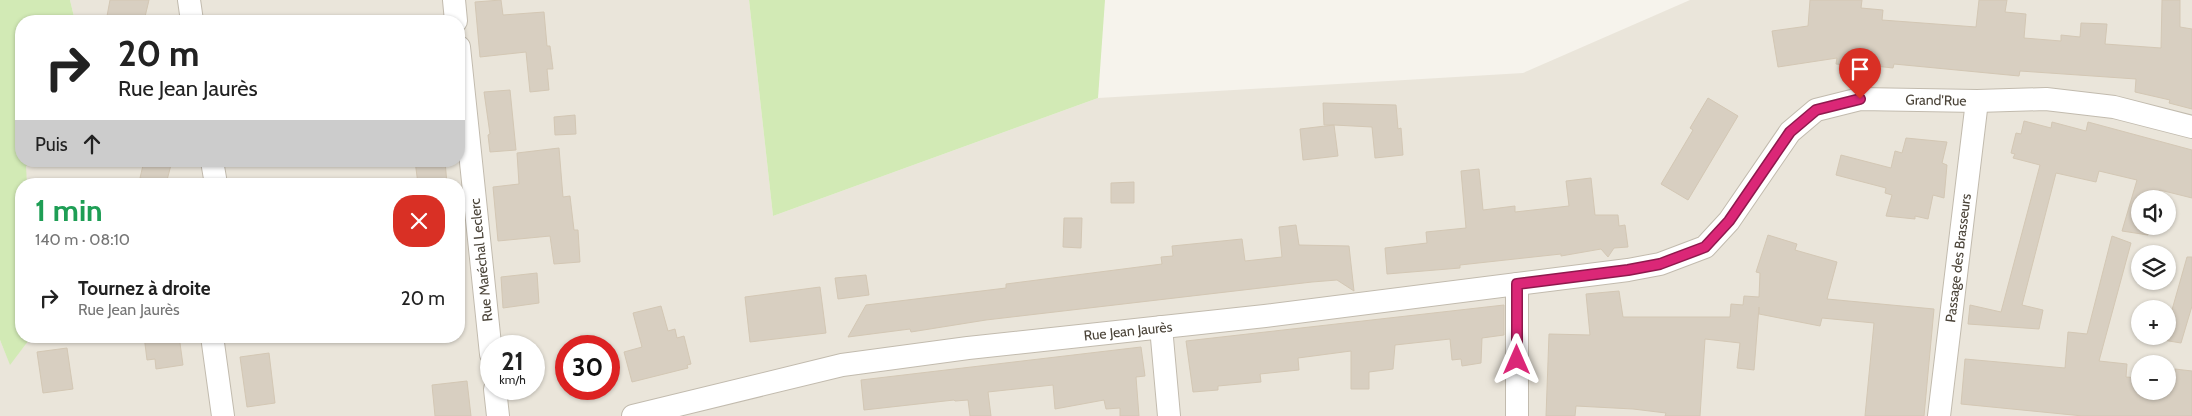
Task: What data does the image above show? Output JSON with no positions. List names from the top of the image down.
{
  "streets": {
    "street": [
      "Grand'Rue",
      "Passage des Brasseurs",
      "Rue Maréchal Leclerc",
      "Rue Jean Jaurès"
    ]
  },
  "crossings": [
    ["Grand'Rue", "Passage des Brasseurs"],
    ["Grand'Rue", "Rue Jean Jaurès"]
  ],
  "page": {
    "turn": ["20 m", "Rue Jean Jaurès"],
    "then": "Puis",
    "heading": ["1 min", "140 m · 08:10"],
    "map_buttons": ["+", "−"],
    "list": [
      {
        "name": "Tournez à droite",
        "note": "Rue Jean Jaurès",
        "value": "20 m"
      }
    ],
    "speed": "21 km/h",
    "limit": "30"
  }
}
